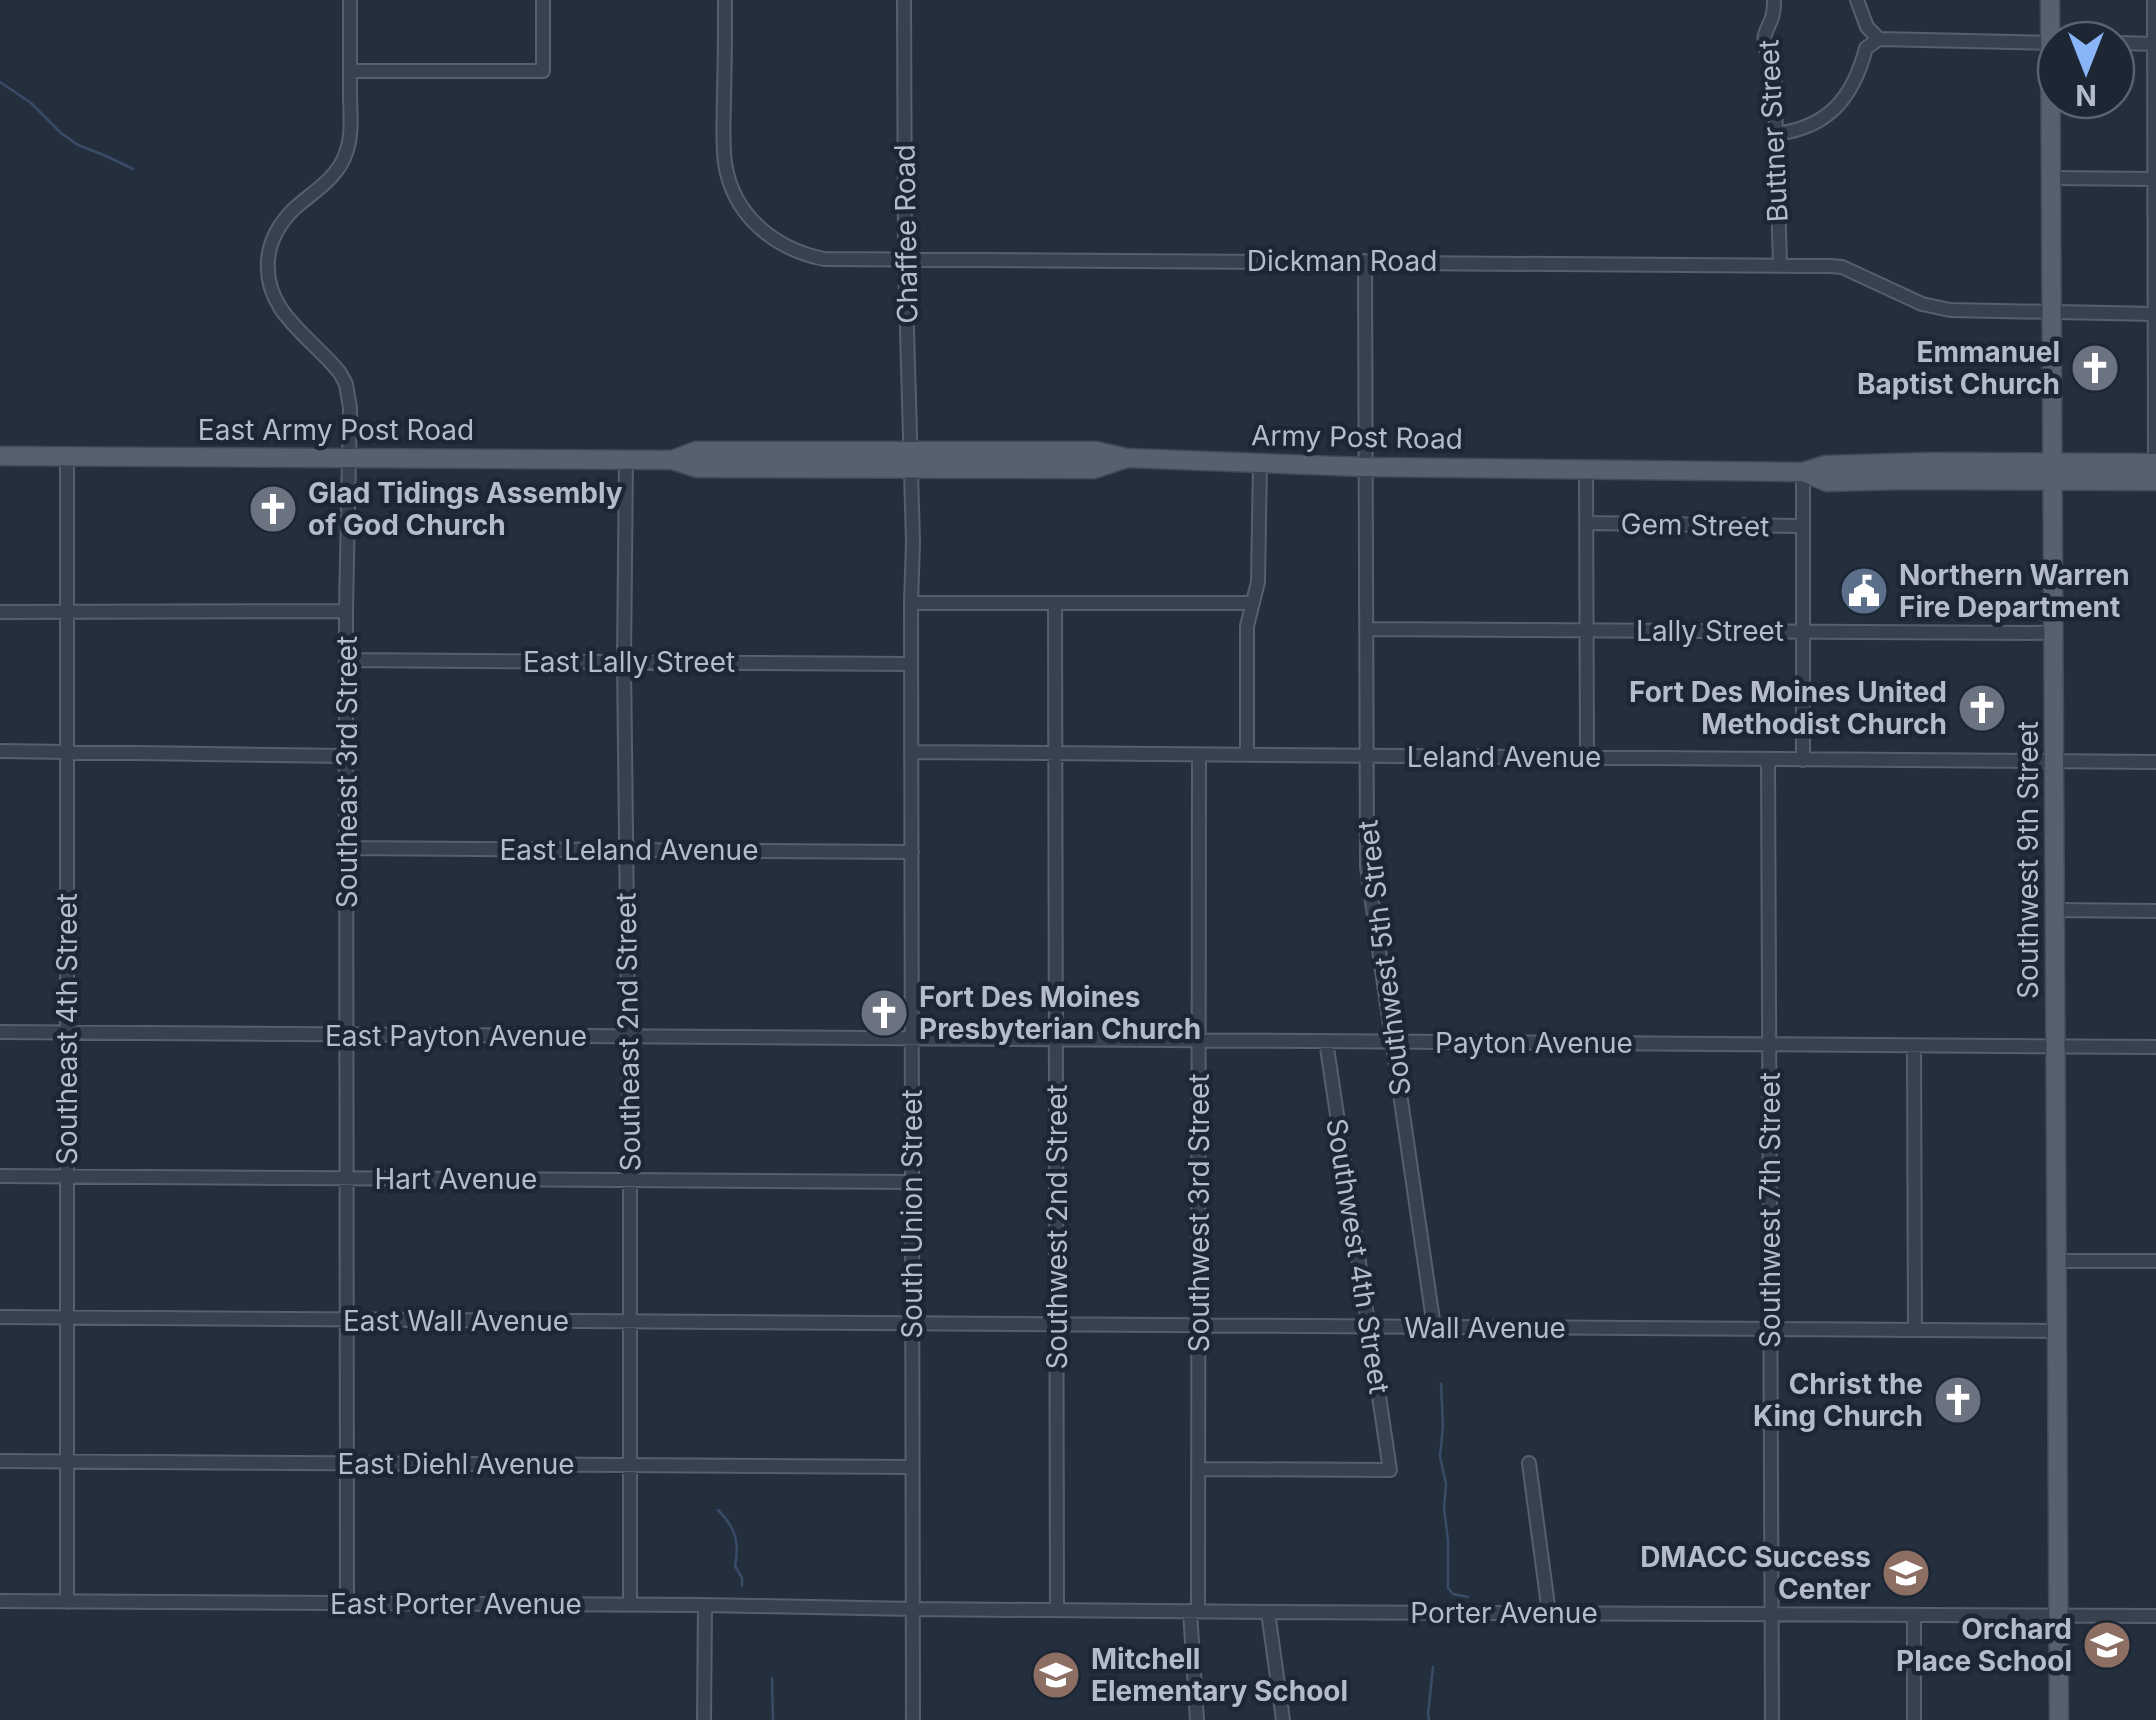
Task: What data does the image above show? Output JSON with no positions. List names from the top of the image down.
{
  "streets": {
    "main road": ["East Army Post Road", "Army Post Road", "Southwest 9th Street"],
    "street": [
      "Buttner Street",
      "Chaffee Road",
      "Dickman Road",
      "Gem Street",
      "Lally Street",
      "East Lally Street",
      "Leland Avenue",
      "Southeast 3rd Street",
      "East Leland Avenue",
      "Southwest 5th Street",
      "Southeast 4th Street",
      "Southeast 2nd Street",
      "East Payton Avenue",
      "Payton Avenue",
      "Hart Avenue",
      "Southwest 7th Street",
      "Southwest 3rd Street",
      "South Union Street",
      "Southwest 2nd Street",
      "Southwest 4th Street",
      "East Wall Avenue",
      "Wall Avenue",
      "East Diehl Avenue",
      "East Porter Avenue",
      "Porter Avenue"
    ]
  },
  "crossings": [
    ["Buttner Street", "Dickman Road"],
    ["Chaffee Road", "Dickman Road"],
    ["Chaffee Road", "East Army Post Road"],
    ["Chaffee Road", "Army Post Road"],
    ["Chaffee Road", "South Union Street"],
    ["Dickman Road", "Southwest 9th Street"],
    ["Dickman Road", "Southwest 5th Street"],
    ["East Army Post Road", "Army Post Road"],
    ["East Army Post Road", "Southeast 3rd Street"],
    ["East Army Post Road", "Southeast 4th Street"],
    ["East Army Post Road", "Southeast 2nd Street"],
    ["East Army Post Road", "South Union Street"],
    ["Army Post Road", "Southwest 9th Street"],
    ["Army Post Road", "Southwest 5th Street"],
    ["Army Post Road", "South Union Street"],
    ["Lally Street", "Southwest 9th Street"],
    ["Lally Street", "Southwest 5th Street"],
    ["East Lally Street", "Southeast 3rd Street"],
    ["East Lally Street", "Southeast 2nd Street"],
    ["East Lally Street", "South Union Street"],
    ["Leland Avenue", "Southwest 9th Street"],
    ["Leland Avenue", "Southwest 5th Street"],
    ["Leland Avenue", "Southwest 7th Street"],
    ["Leland Avenue", "Southwest 3rd Street"],
    ["Leland Avenue", "South Union Street"],
    ["Leland Avenue", "Southwest 2nd Street"],
    ["Southeast 3rd Street", "East Leland Avenue"],
    ["Southeast 3rd Street", "East Payton Avenue"],
    ["Southeast 3rd Street", "Hart Avenue"],
    ["Southeast 3rd Street", "East Wall Avenue"],
    ["Southeast 3rd Street", "East Diehl Avenue"],
    ["Southeast 3rd Street", "East Porter Avenue"],
    ["East Leland Avenue", "Southeast 2nd Street"],
    ["East Leland Avenue", "South Union Street"],
    ["Southwest 9th Street", "Payton Avenue"],
    ["Southwest 9th Street", "Wall Avenue"],
    ["Southwest 9th Street", "Porter Avenue"],
    ["Southwest 5th Street", "Payton Avenue"],
    ["Southwest 5th Street", "Wall Avenue"],
    ["Southeast 4th Street", "East Payton Avenue"],
    ["Southeast 4th Street", "Hart Avenue"],
    ["Southeast 4th Street", "East Wall Avenue"],
    ["Southeast 4th Street", "East Diehl Avenue"],
    ["Southeast 4th Street", "East Porter Avenue"],
    ["Southeast 2nd Street", "East Payton Avenue"],
    ["Southeast 2nd Street", "Hart Avenue"],
    ["Southeast 2nd Street", "East Wall Avenue"],
    ["Southeast 2nd Street", "East Diehl Avenue"],
    ["Southeast 2nd Street", "East Porter Avenue"],
    ["East Payton Avenue", "Payton Avenue"],
    ["East Payton Avenue", "South Union Street"],
    ["Payton Avenue", "Southwest 7th Street"],
    ["Payton Avenue", "Southwest 3rd Street"],
    ["Payton Avenue", "South Union Street"],
    ["Payton Avenue", "Southwest 2nd Street"],
    ["Payton Avenue", "Southwest 4th Street"],
    ["Hart Avenue", "South Union Street"],
    ["Southwest 7th Street", "Wall Avenue"],
    ["Southwest 7th Street", "Porter Avenue"],
    ["Southwest 3rd Street", "Southwest 4th Street"],
    ["Southwest 3rd Street", "Wall Avenue"],
    ["Southwest 3rd Street", "Porter Avenue"],
    ["South Union Street", "East Wall Avenue"],
    ["South Union Street", "Wall Avenue"],
    ["South Union Street", "East Diehl Avenue"],
    ["South Union Street", "East Porter Avenue"],
    ["South Union Street", "Porter Avenue"],
    ["Southwest 2nd Street", "Wall Avenue"],
    ["Southwest 2nd Street", "Porter Avenue"],
    ["Southwest 4th Street", "Wall Avenue"],
    ["East Wall Avenue", "Wall Avenue"],
    ["East Porter Avenue", "Porter Avenue"]
  ],
  "places": {
    "church": [
      "Emmanuel Baptist Church",
      "Glad Tidings Assembly of God Church",
      "Fort Des Moines United Methodist Church",
      "Fort Des Moines Presbyterian Church",
      "Christ the King Church"
    ],
    "public building": ["Northern Warren Fire Department"],
    "school or university": ["DMACC Success Center", "Orchard Place School", "Mitchell Elementary School"]
  },
  "north": "bottom"
}
